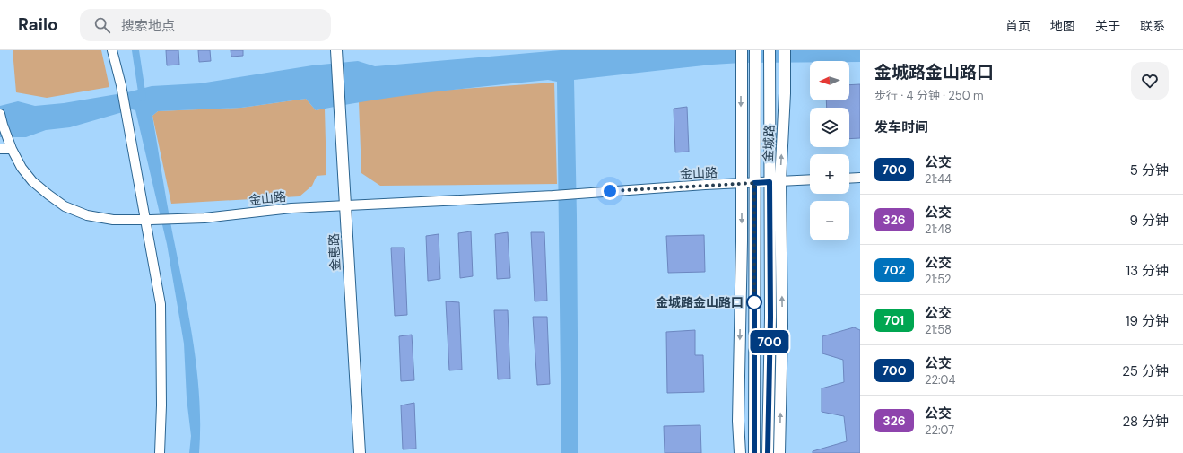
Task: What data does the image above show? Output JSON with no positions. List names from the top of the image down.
{
  "streets": {
    "main road": ["金城路", "金惠路"],
    "street": ["金山路"]
  },
  "crossings": [
    ["金城路", "金山路"],
    ["金山路", "金惠路"]
  ],
  "places": ["金城路金山路口"],
  "lines": ["bus line 700"],
  "north": "left",
  "page": {
    "header": "Railo",
    "search": "搜索地点",
    "nav": [
      "首页",
      "地图",
      "关于",
      "联系"
    ],
    "on_map": "700",
    "heading": [
      ["金城路金山路口", "步行 · 4 分钟 · 250 m"],
      "发车时间"
    ],
    "map_buttons": ["+", "−"],
    "list": [
      {
        "mark": "700",
        "name": "公交",
        "note": "21:44",
        "value": "5 分钟"
      },
      {
        "mark": "326",
        "name": "公交",
        "note": "21:48",
        "value": "9 分钟"
      },
      {
        "mark": "702",
        "name": "公交",
        "note": "21:52",
        "value": "13 分钟"
      },
      {
        "mark": "701",
        "name": "公交",
        "note": "21:58",
        "value": "19 分钟"
      },
      {
        "mark": "700",
        "name": "公交",
        "note": "22:04",
        "value": "25 分钟"
      },
      {
        "mark": "326",
        "name": "公交",
        "note": "22:07",
        "value": "28 分钟"
      }
    ]
  }
}
